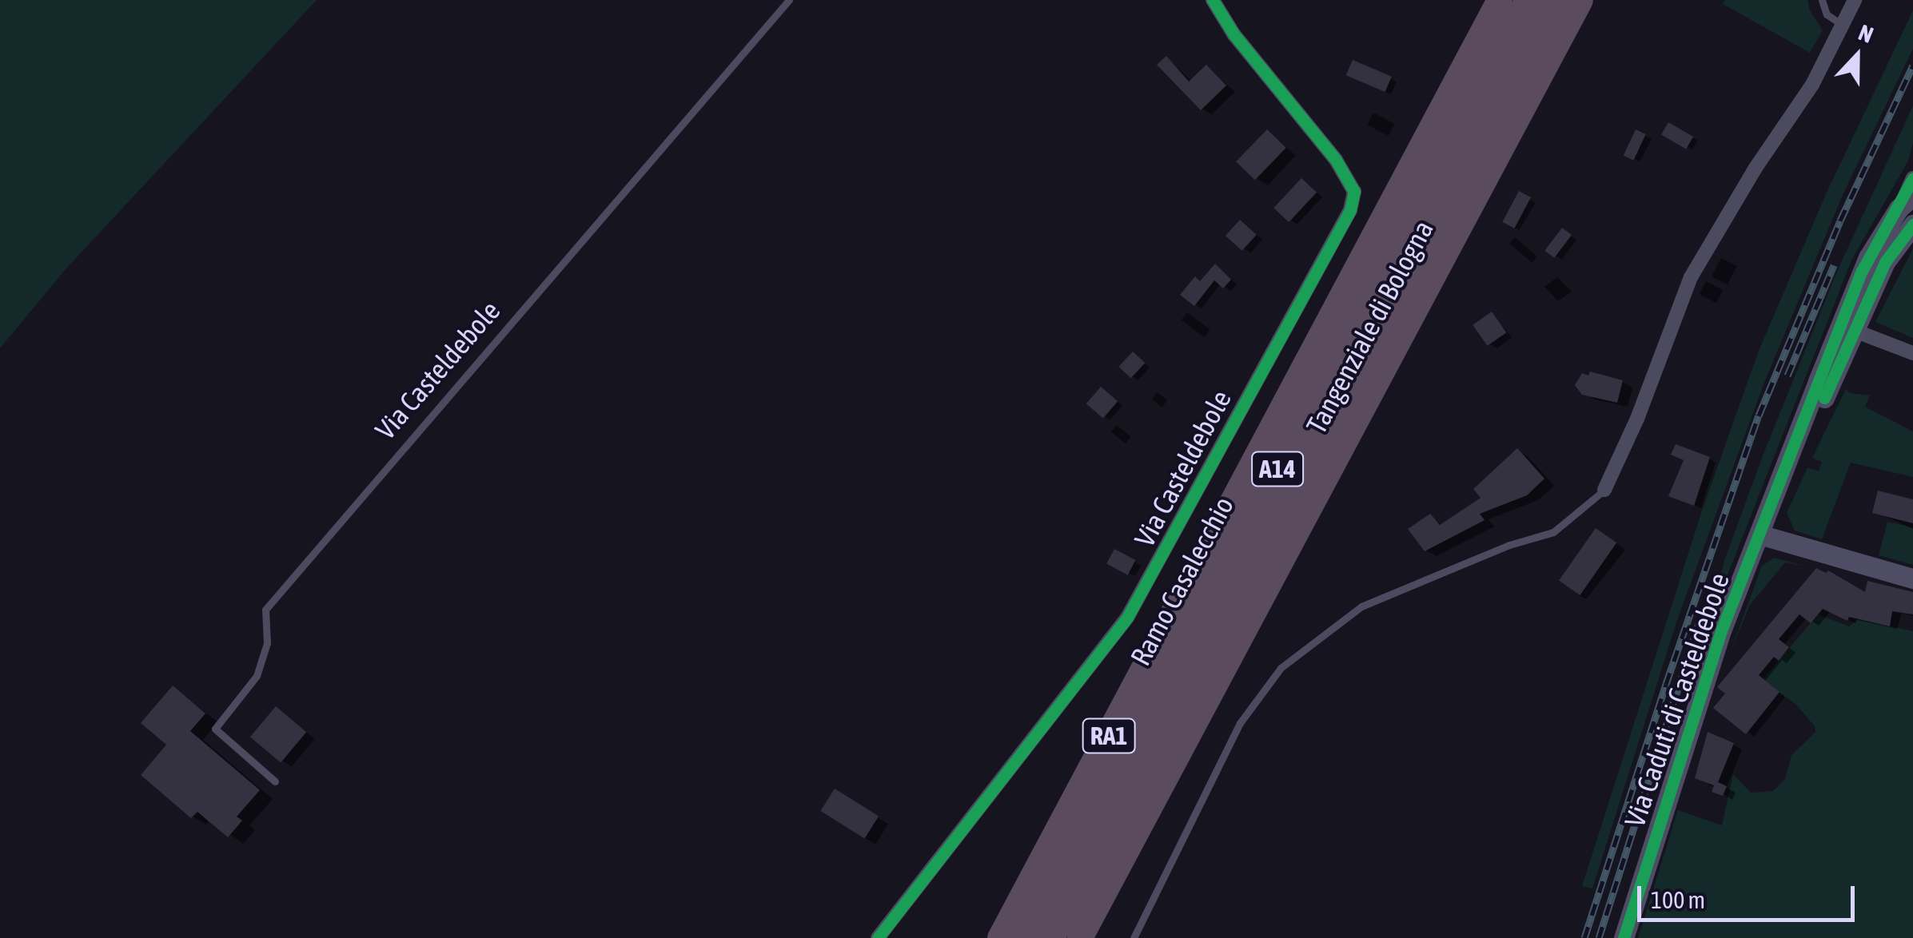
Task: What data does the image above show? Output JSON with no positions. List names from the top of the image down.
{
  "streets": {
    "highway": [
      "Tangenziale di Bologna",
      "A14",
      "Ramo Casalecchio",
      "RA1"
    ],
    "main road": ["Via Caduti di Casteldebole"],
    "street": ["Via Casteldebole"]
  },
  "scale_bar": "100 m",
  "north": "top"
}
